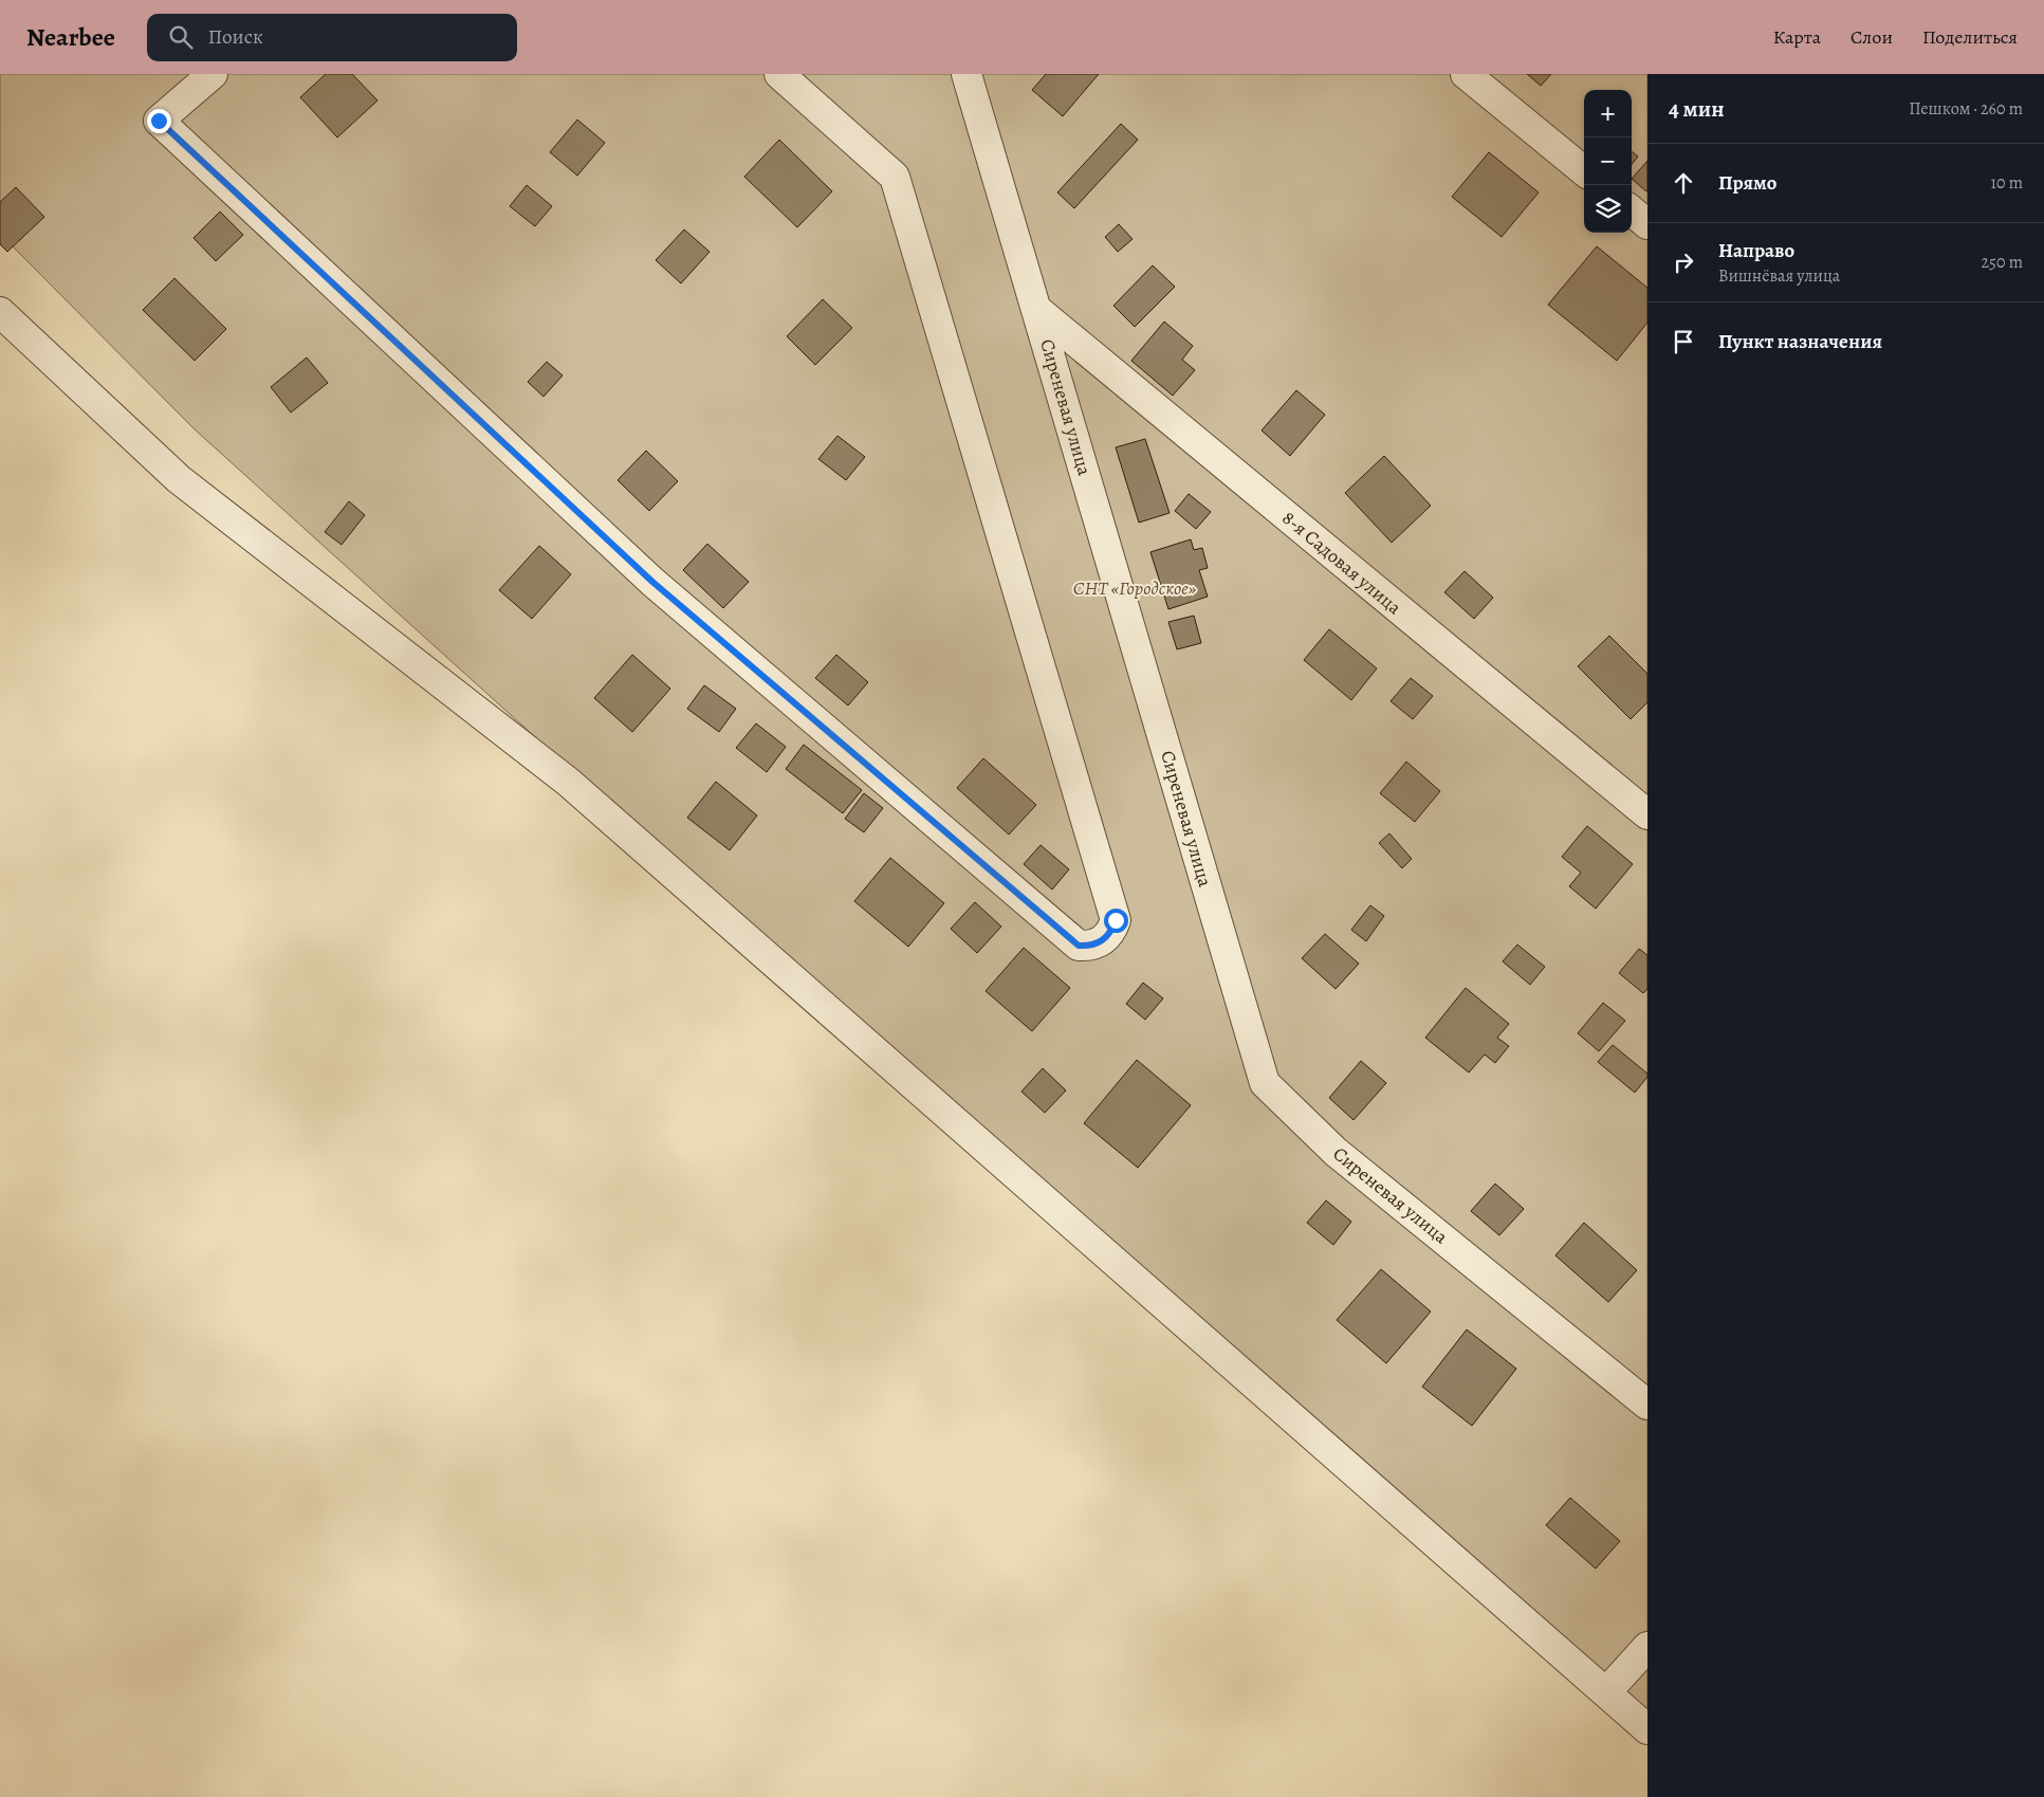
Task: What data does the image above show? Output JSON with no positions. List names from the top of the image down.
{
  "streets": {
    "street": ["Сиреневая улица", "8-я Садовая улица"]
  },
  "crossings": [
    ["Сиреневая улица", "8-я Садовая улица"]
  ],
  "parks": ["СНТ «Городское»"],
  "page": {
    "header": "Nearbee",
    "search": "Поиск",
    "nav": ["Карта", "Слои", "Поделиться"],
    "heading": ["4 мин", "Пешком · 260 m"],
    "map_buttons": ["+", "−"],
    "list": [
      ["Прямо", "10 m"],
      ["Направо", "Вишнёвая улица", "250 m"],
      "Пункт назначения"
    ]
  }
}
